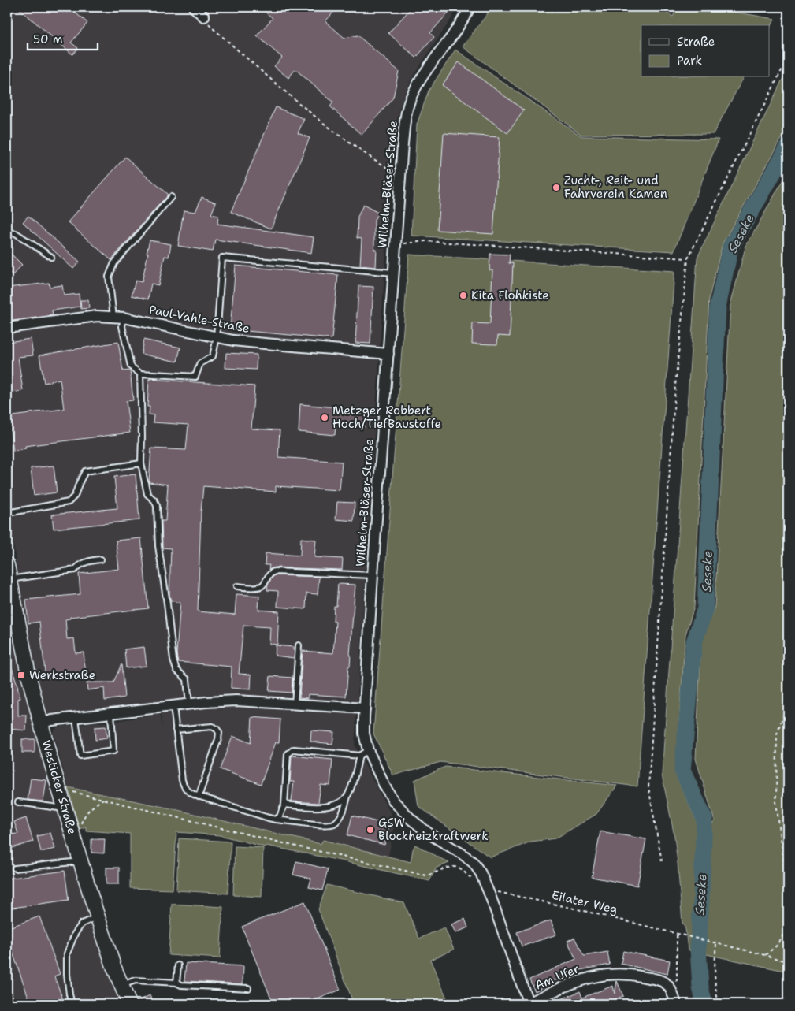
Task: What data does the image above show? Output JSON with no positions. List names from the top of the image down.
{
  "streets": {
    "street": [
      "Wilhelm-Bläser-Straße",
      "Paul-Vahle-Straße",
      "Westicker Straße",
      "Am Ufer"
    ],
    "path": ["Eilater Weg"]
  },
  "crossings": [
    ["Wilhelm-Bläser-Straße", "Paul-Vahle-Straße"],
    ["Wilhelm-Bläser-Straße", "Eilater Weg"],
    ["Wilhelm-Bläser-Straße", "Am Ufer"]
  ],
  "water": ["Seseke"],
  "places": {
    "other": [
      "Zucht-, Reit- und Fahrverein Kamen",
      "Kita Flohkiste",
      "Metzger Robbert Hoch/TiefBaustoffe",
      "GSW Blockheizkraftwerk"
    ],
    "transit": ["Werkstraße"]
  },
  "legend": ["Straße", "Park"],
  "scale_bar": "50 m"
}
